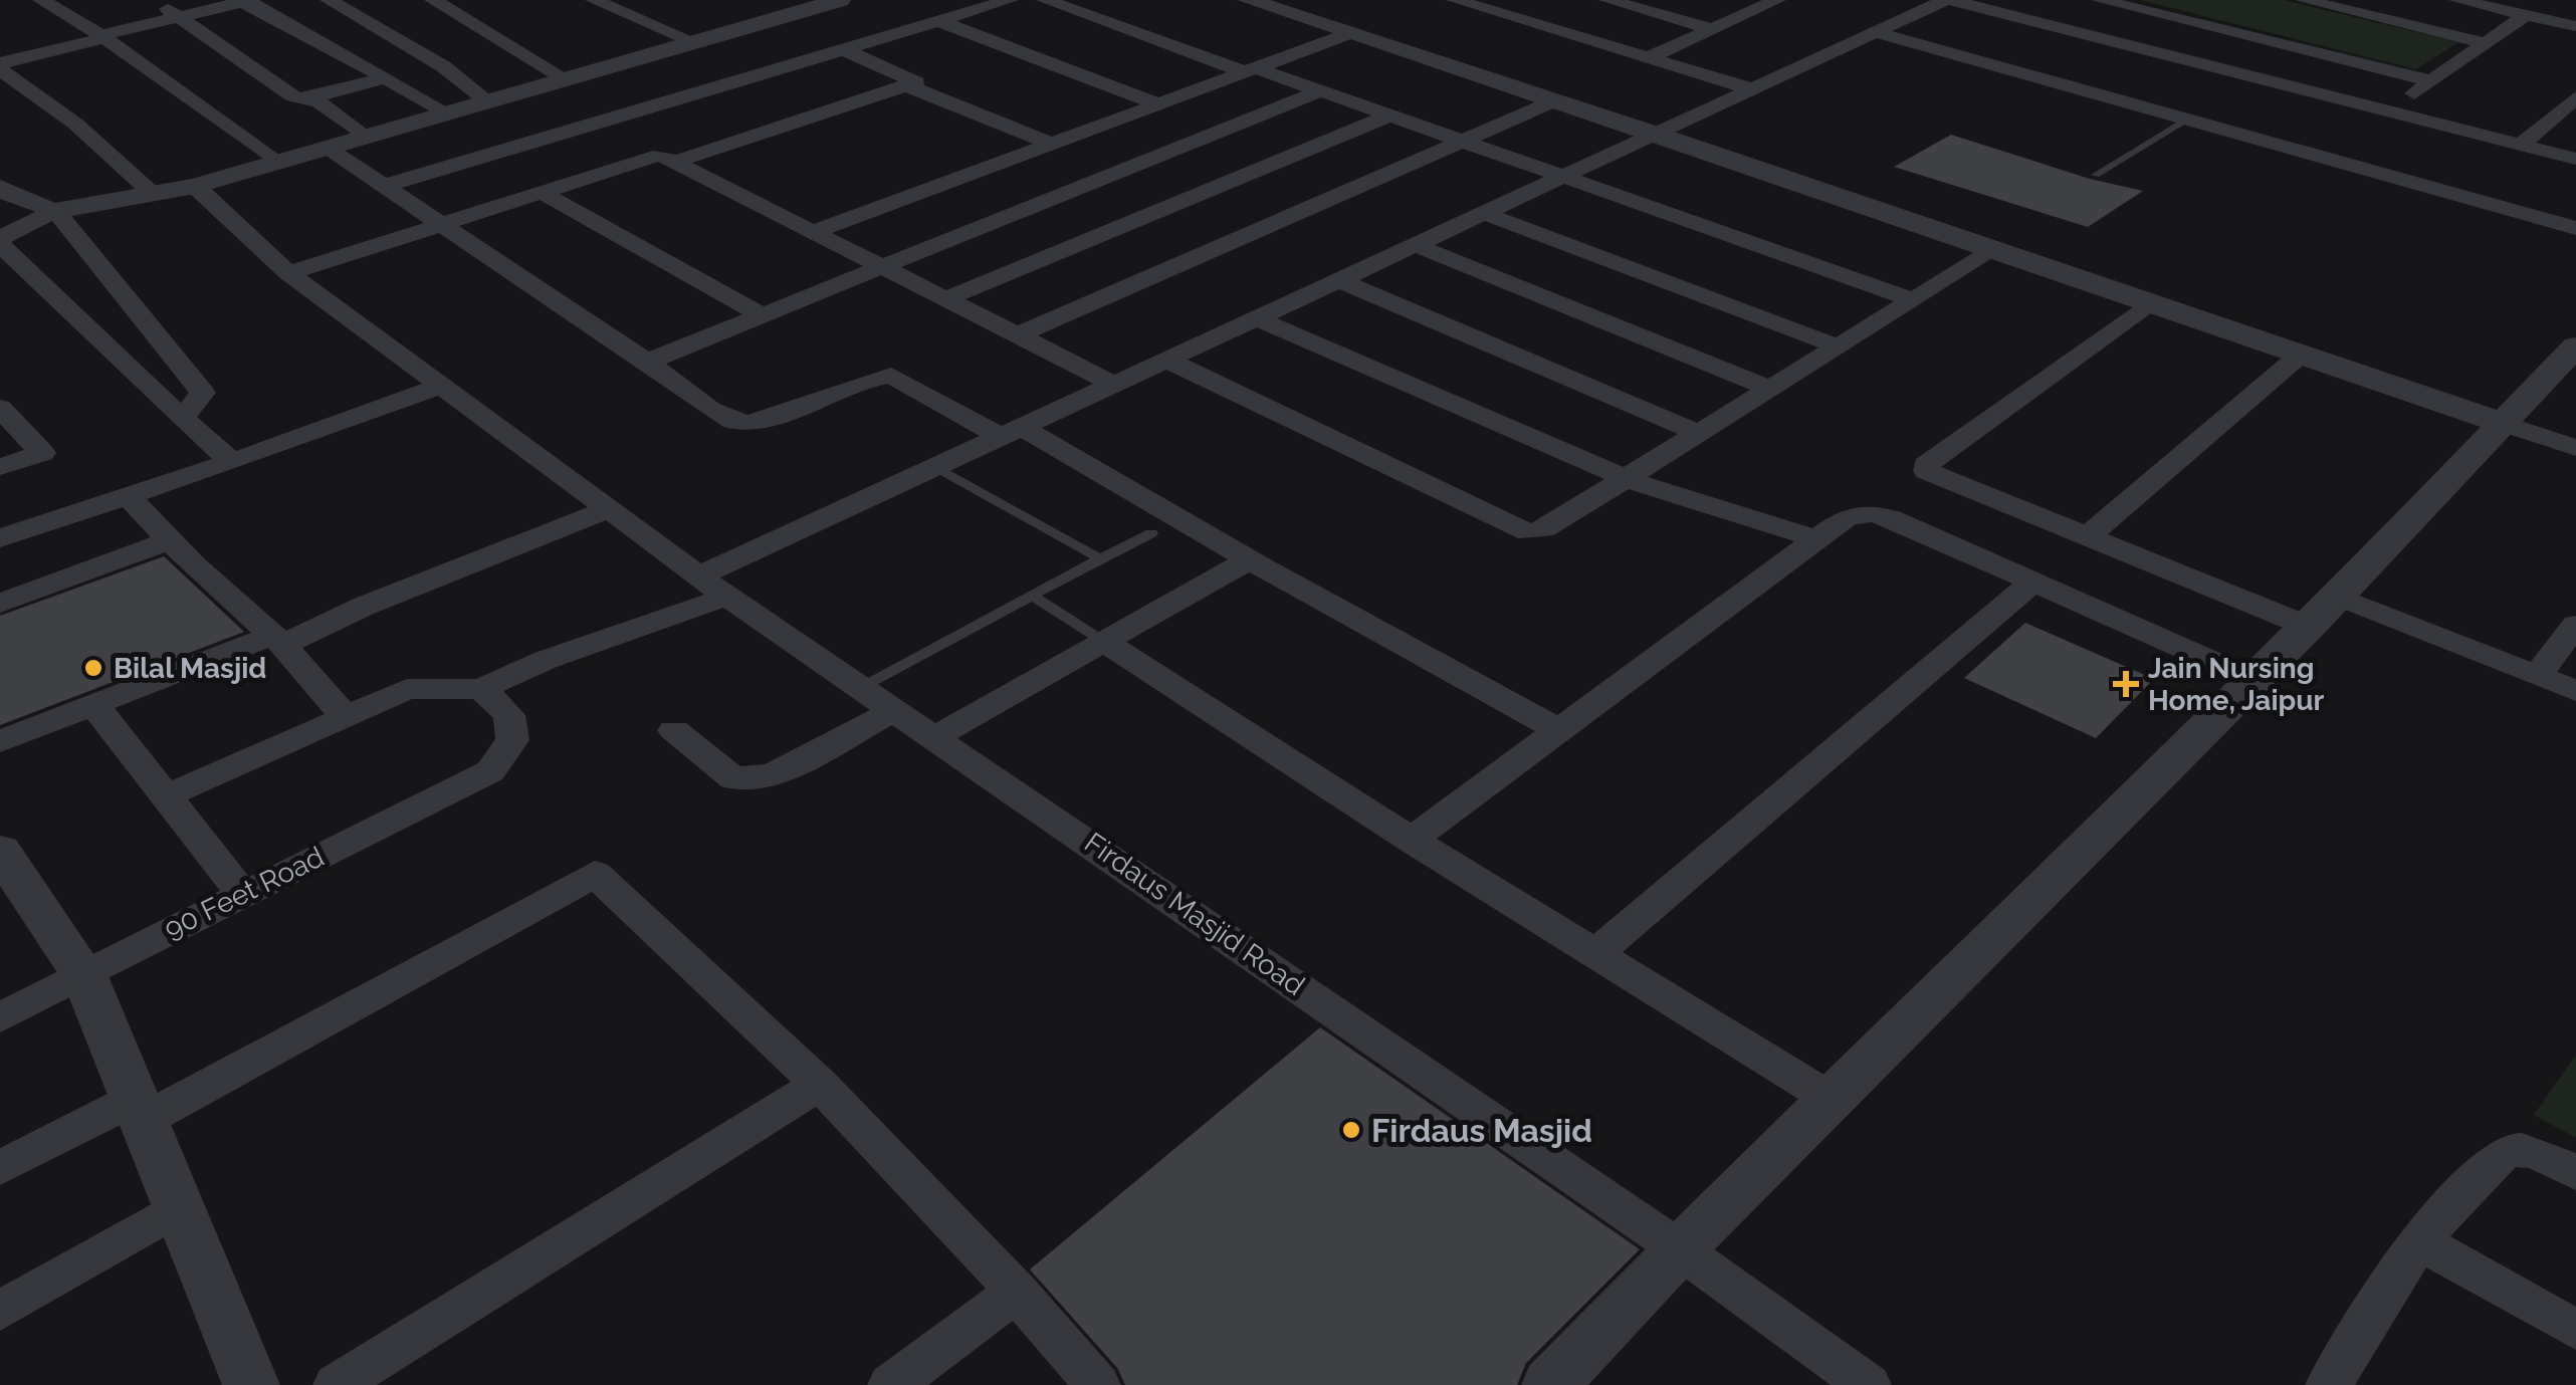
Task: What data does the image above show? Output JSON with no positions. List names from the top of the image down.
{
  "streets": {
    "street": ["90 Feet Road", "Firdaus Masjid Road"]
  },
  "places": {
    "other": ["Bilal Masjid", "Firdaus Masjid"],
    "health": ["Jain Nursing Home, Jaipur"]
  }
}
